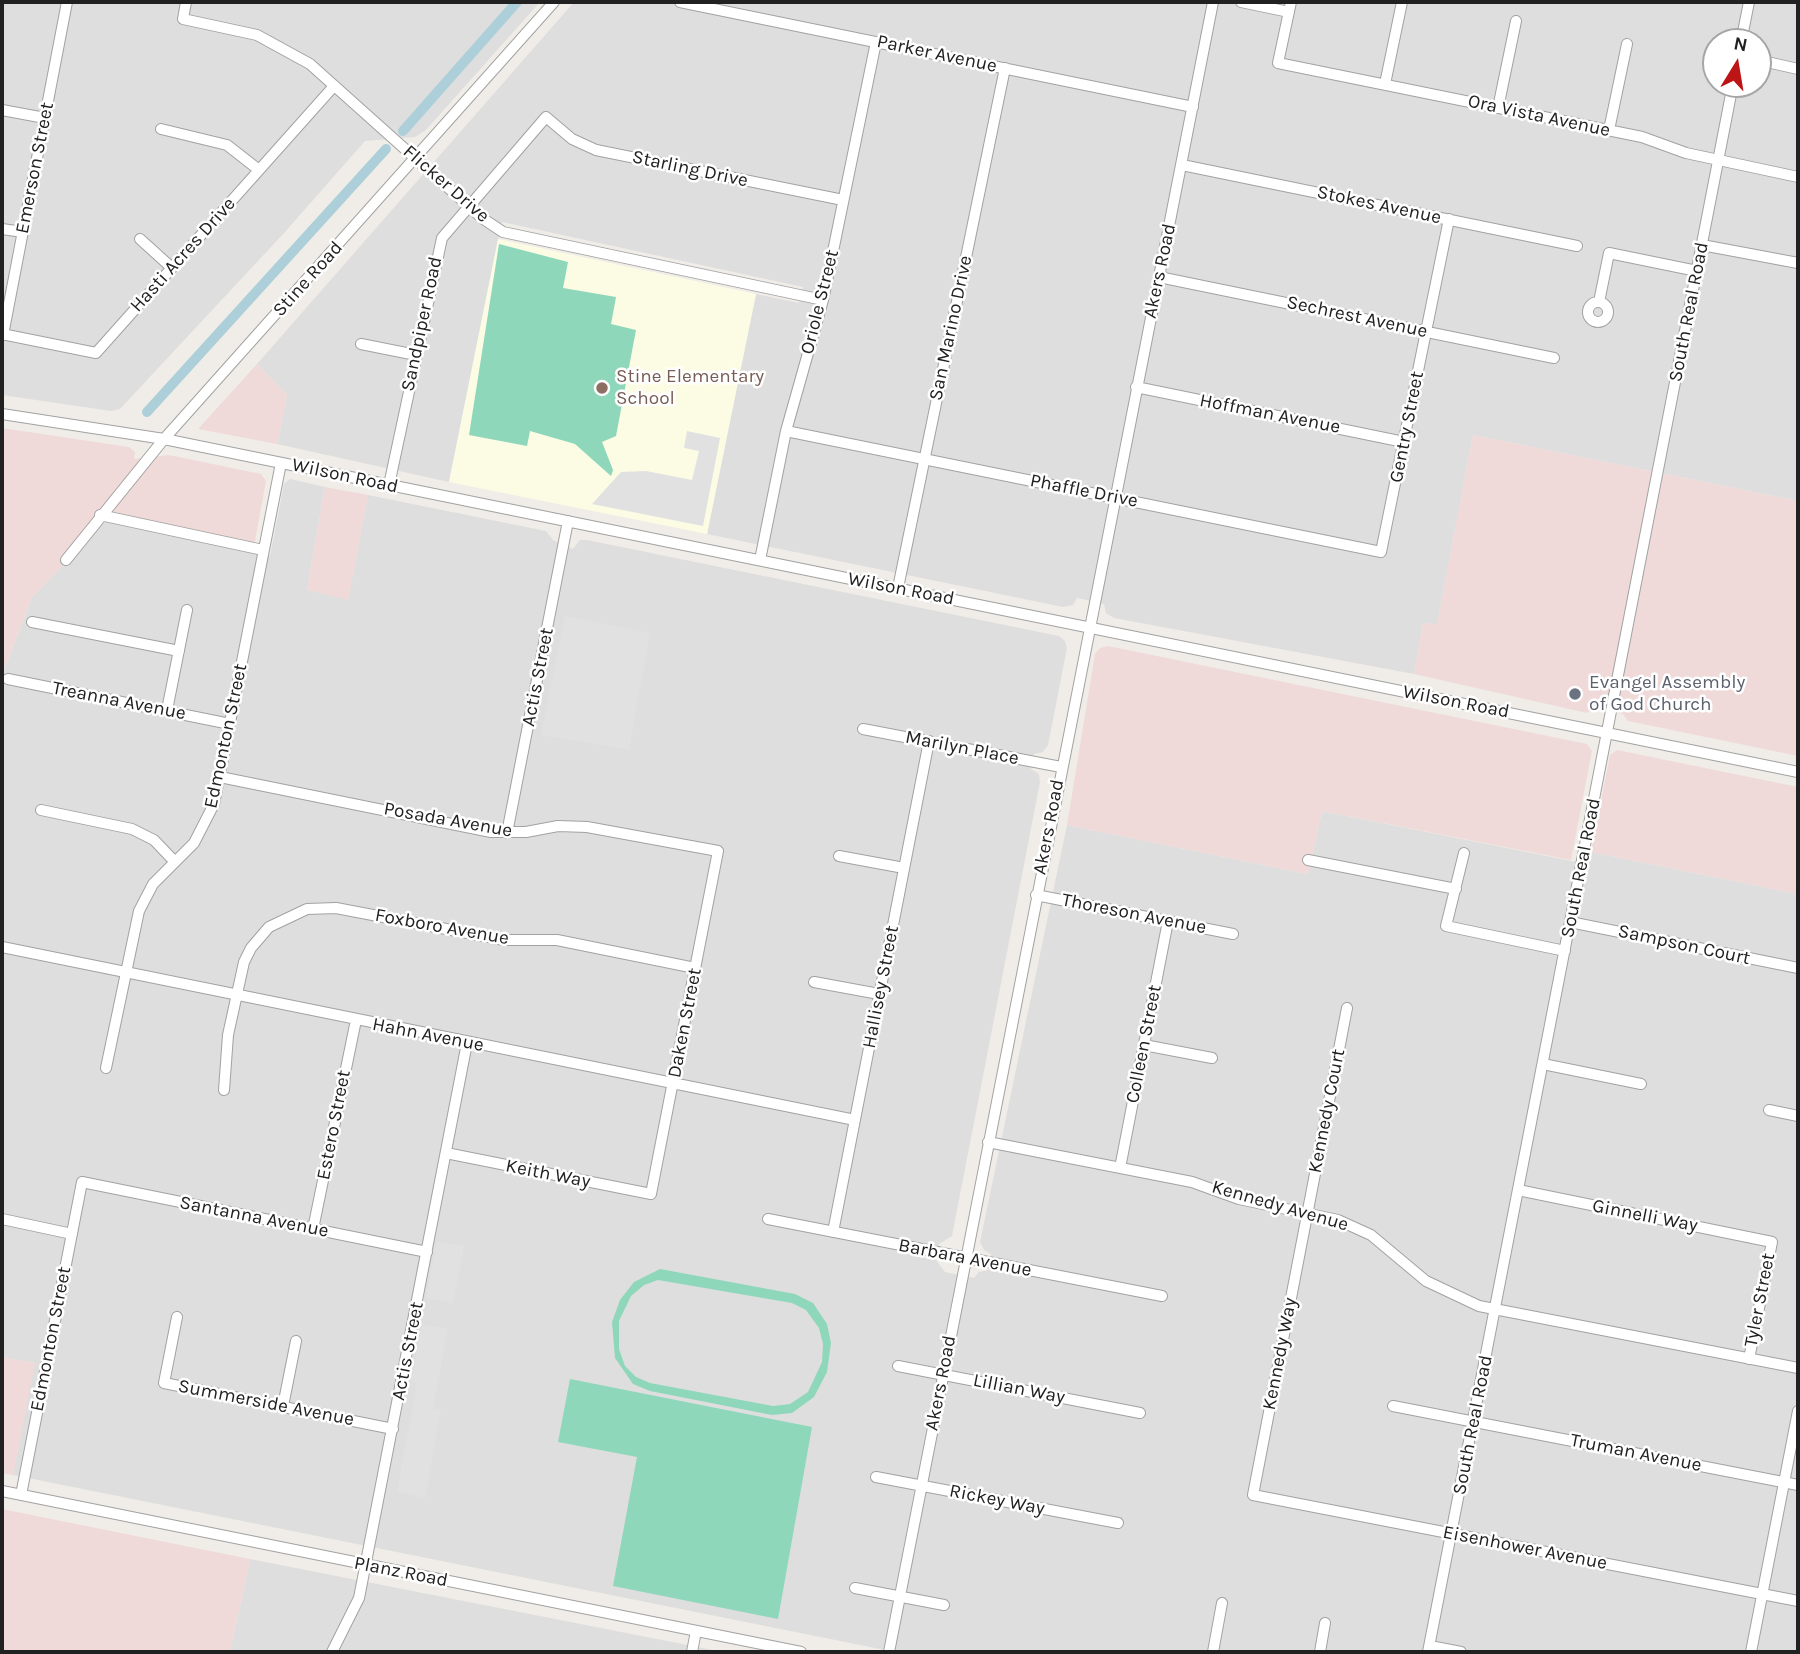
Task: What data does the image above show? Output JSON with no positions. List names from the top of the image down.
{
  "streets": {
    "street": [
      "Parker Avenue",
      "Ora Vista Avenue",
      "Emerson Street",
      "Starling Drive",
      "Flicker Drive",
      "Stokes Avenue",
      "Hasti Acres Drive",
      "Akers Road",
      "Stine Road",
      "Oriole Street",
      "South Real Road",
      "Sechrest Avenue",
      "Sandpiper Road",
      "San Marino Drive",
      "Hoffman Avenue",
      "Gentry Street",
      "Wilson Road",
      "Phaffle Drive",
      "Actis Street",
      "Treanna Avenue",
      "Edmonton Street",
      "Marilyn Place",
      "Posada Avenue",
      "Thoreson Avenue",
      "Foxboro Avenue",
      "Sampson Court",
      "Hallisey Street",
      "Daken Street",
      "Hahn Avenue",
      "Colleen Street",
      "Kennedy Court",
      "Estero Street",
      "Keith Way",
      "Kennedy Avenue",
      "Ginnelli Way",
      "Santanna Avenue",
      "Barbara Avenue",
      "Tyler Street",
      "Kennedy Way",
      "Lillian Way",
      "Summerside Avenue",
      "Truman Avenue",
      "Rickey Way",
      "Eisenhower Avenue",
      "Planz Road"
    ]
  },
  "crossings": [
    ["Parker Avenue", "Akers Road"],
    ["Parker Avenue", "Oriole Street"],
    ["Parker Avenue", "San Marino Drive"],
    ["Ora Vista Avenue", "South Real Road"],
    ["Emerson Street", "Hasti Acres Drive"],
    ["Starling Drive", "Oriole Street"],
    ["Starling Drive", "Sandpiper Road"],
    ["Flicker Drive", "Hasti Acres Drive"],
    ["Flicker Drive", "Stine Road"],
    ["Flicker Drive", "Oriole Street"],
    ["Flicker Drive", "Sandpiper Road"],
    ["Stokes Avenue", "Akers Road"],
    ["Stokes Avenue", "Gentry Street"],
    ["Akers Road", "Sechrest Avenue"],
    ["Akers Road", "Hoffman Avenue"],
    ["Akers Road", "Wilson Road"],
    ["Akers Road", "Phaffle Drive"],
    ["Akers Road", "Marilyn Place"],
    ["Akers Road", "Thoreson Avenue"],
    ["Akers Road", "Kennedy Avenue"],
    ["Akers Road", "Barbara Avenue"],
    ["Akers Road", "Lillian Way"],
    ["Akers Road", "Rickey Way"],
    ["Stine Road", "Wilson Road"],
    ["Oriole Street", "Wilson Road"],
    ["Oriole Street", "Phaffle Drive"],
    ["South Real Road", "Wilson Road"],
    ["South Real Road", "Sampson Court"],
    ["South Real Road", "Kennedy Avenue"],
    ["South Real Road", "Ginnelli Way"],
    ["South Real Road", "Truman Avenue"],
    ["South Real Road", "Eisenhower Avenue"],
    ["Sechrest Avenue", "Gentry Street"],
    ["Sandpiper Road", "Wilson Road"],
    ["San Marino Drive", "Wilson Road"],
    ["San Marino Drive", "Phaffle Drive"],
    ["Hoffman Avenue", "Gentry Street"],
    ["Gentry Street", "Phaffle Drive"],
    ["Wilson Road", "Actis Street"],
    ["Wilson Road", "Edmonton Street"],
    ["Actis Street", "Posada Avenue"],
    ["Actis Street", "Hahn Avenue"],
    ["Actis Street", "Keith Way"],
    ["Actis Street", "Santanna Avenue"],
    ["Actis Street", "Summerside Avenue"],
    ["Actis Street", "Planz Road"],
    ["Treanna Avenue", "Edmonton Street"],
    ["Edmonton Street", "Posada Avenue"],
    ["Edmonton Street", "Hahn Avenue"],
    ["Edmonton Street", "Santanna Avenue"],
    ["Edmonton Street", "Planz Road"],
    ["Marilyn Place", "Hallisey Street"],
    ["Posada Avenue", "Daken Street"],
    ["Thoreson Avenue", "Colleen Street"],
    ["Foxboro Avenue", "Daken Street"],
    ["Foxboro Avenue", "Hahn Avenue"],
    ["Hallisey Street", "Hahn Avenue"],
    ["Hallisey Street", "Barbara Avenue"],
    ["Daken Street", "Hahn Avenue"],
    ["Daken Street", "Keith Way"],
    ["Hahn Avenue", "Estero Street"],
    ["Colleen Street", "Kennedy Avenue"],
    ["Kennedy Court", "Kennedy Avenue"],
    ["Kennedy Court", "Kennedy Way"],
    ["Estero Street", "Santanna Avenue"],
    ["Kennedy Avenue", "Tyler Street"],
    ["Kennedy Avenue", "Kennedy Way"],
    ["Ginnelli Way", "Tyler Street"],
    ["Kennedy Way", "Eisenhower Avenue"]
  ],
  "places": ["Stine Elementary School", "Evangel Assembly of God Church"],
  "north": "top"
}
